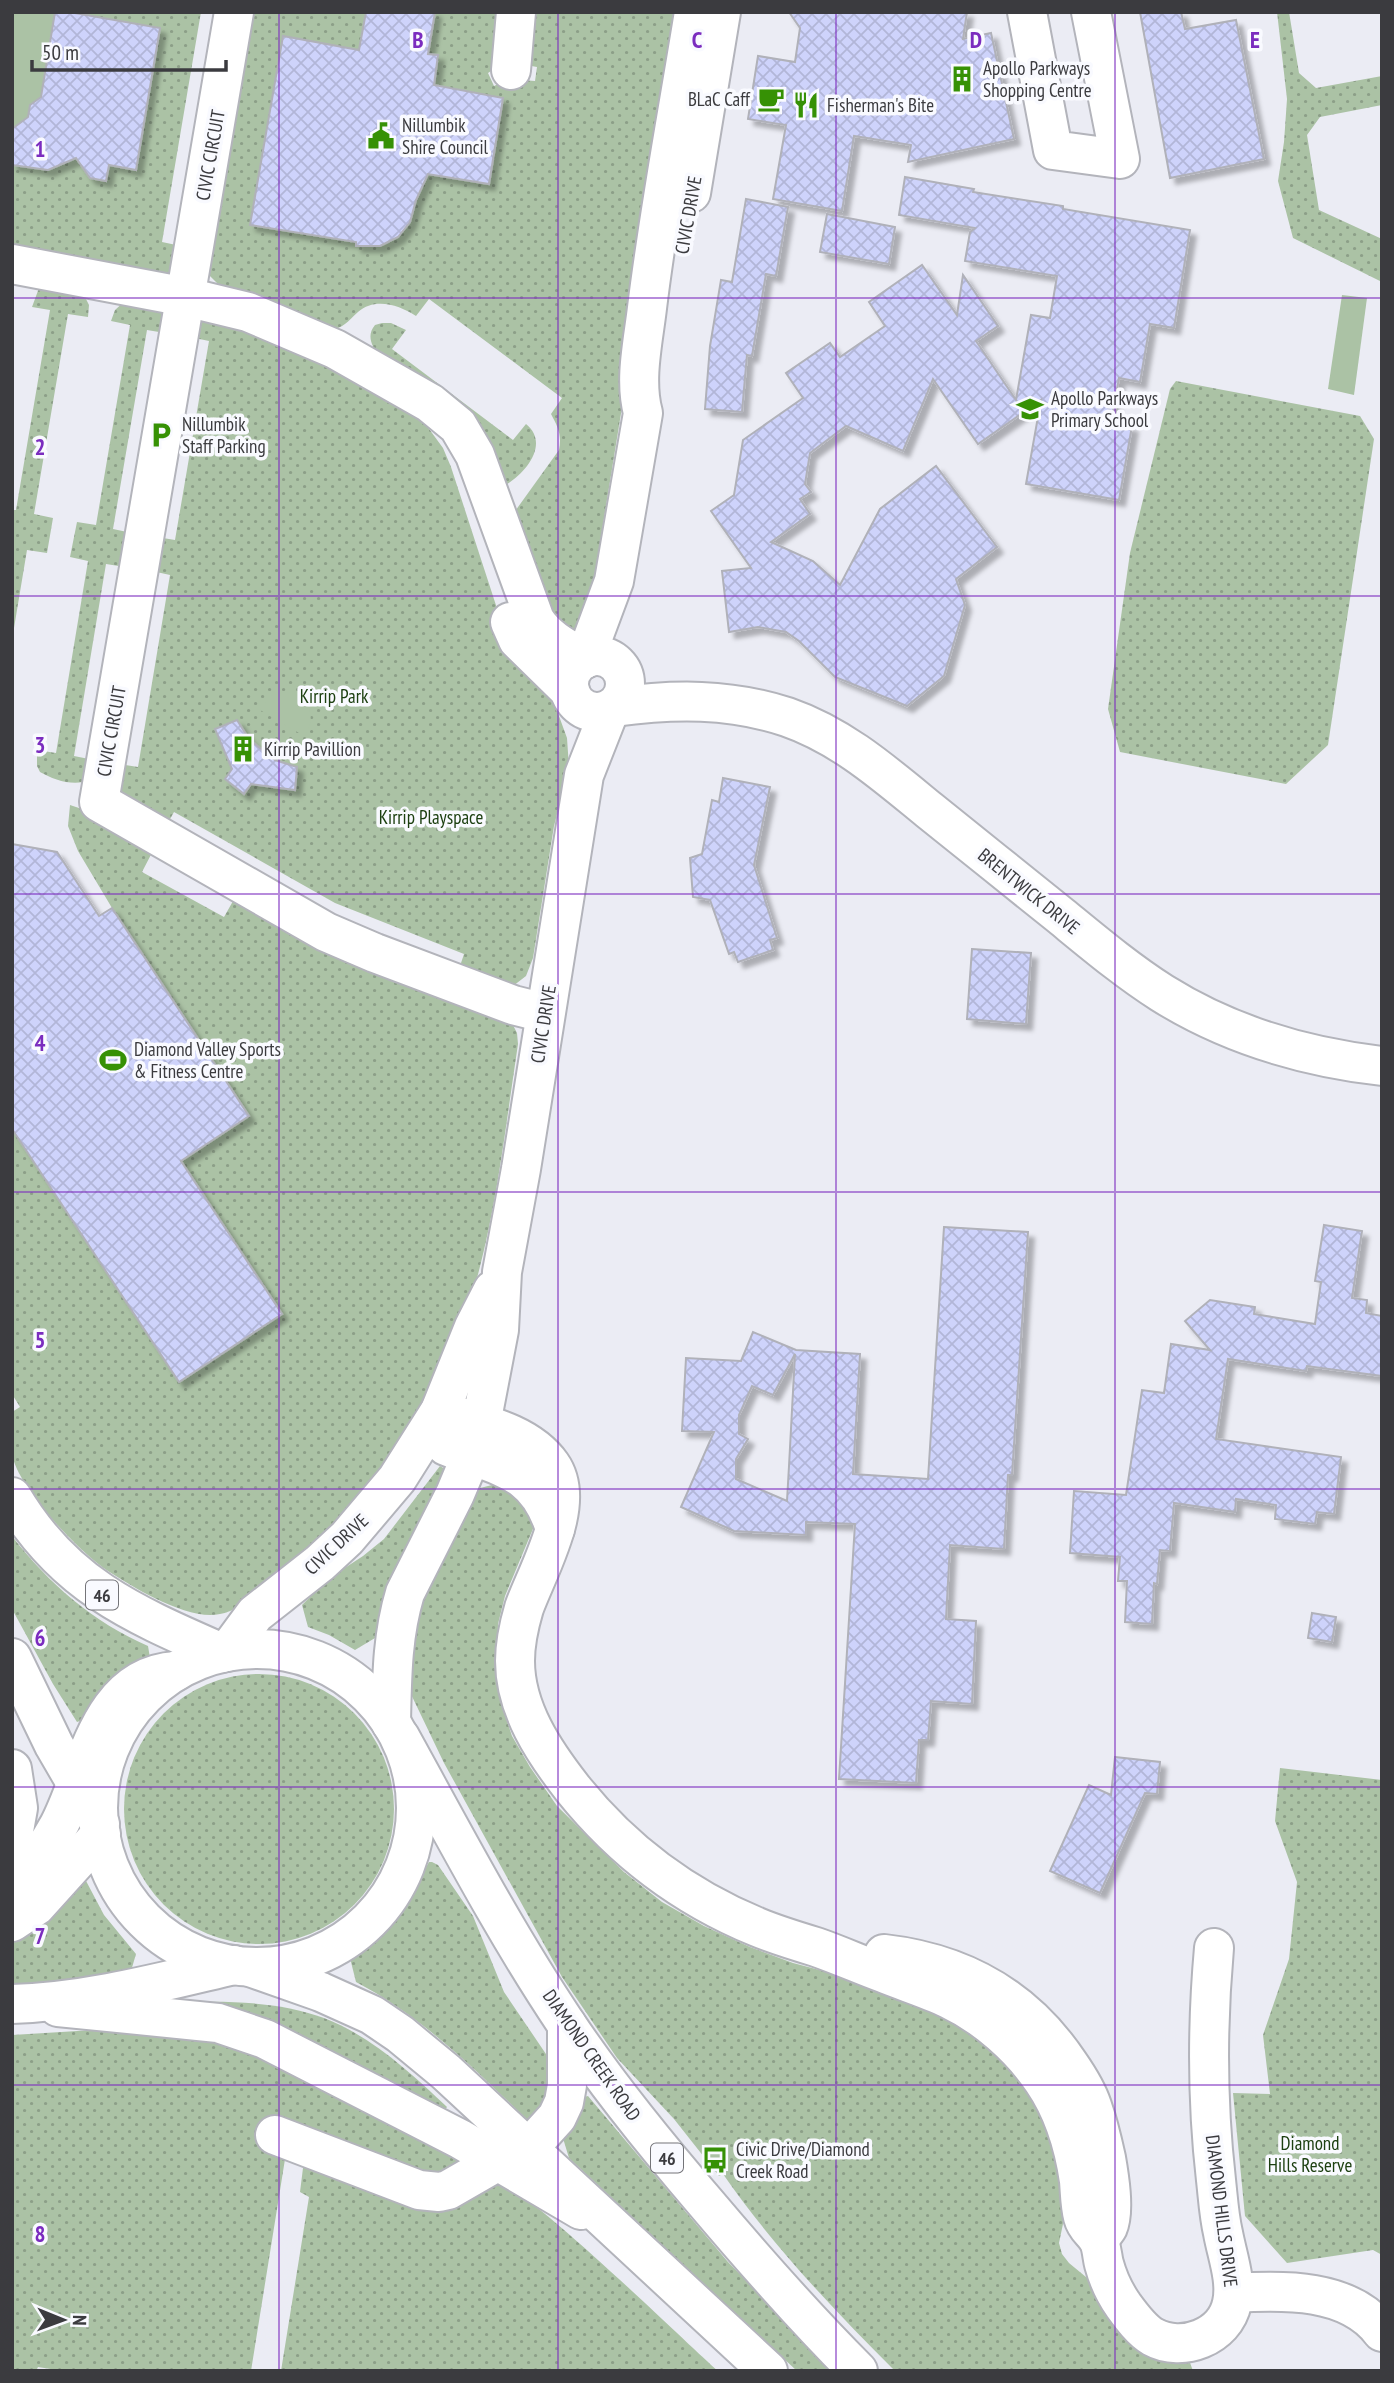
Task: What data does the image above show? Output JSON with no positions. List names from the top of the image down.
{
  "streets": {
    "main road": [
      "CIVIC CIRCUIT",
      "CIVIC DRIVE",
      "BRENTWICK DRIVE",
      "46",
      "DIAMOND CREEK ROAD",
      "DIAMOND HILLS DRIVE"
    ]
  },
  "crossings": [
    ["CIVIC CIRCUIT", "CIVIC DRIVE"],
    ["CIVIC DRIVE", "BRENTWICK DRIVE"],
    ["CIVIC DRIVE", "46"],
    ["CIVIC DRIVE", "DIAMOND CREEK ROAD"],
    ["CIVIC DRIVE", "DIAMOND HILLS DRIVE"],
    ["46", "DIAMOND CREEK ROAD"]
  ],
  "parks": ["Kirrip Park", "Kirrip Playspace", "Diamond Hills Reserve"],
  "places": {
    "building": ["Apollo Parkways Shopping Centre", "Kirrip Pavillion"],
    "cafe": ["BLaC Caff"],
    "restaurant": ["Fisherman's Bite"],
    "public building": ["Nillumbik Shire Council"],
    "school or university": ["Apollo Parkways Primary School"],
    "parking": ["Nillumbik Staff Parking"],
    "sports": ["Diamond Valley Sports & Fitness Centre"],
    "bus stop": ["Civic Drive/Diamond Creek Road"]
  },
  "scale_bar": "50 m",
  "north": "right",
  "grid": {
    "columns": [
      "B",
      "C",
      "D",
      "E"
    ],
    "rows": [
      "1",
      "2",
      "3",
      "4",
      "5",
      "6",
      "7",
      "8"
    ]
  }
}
